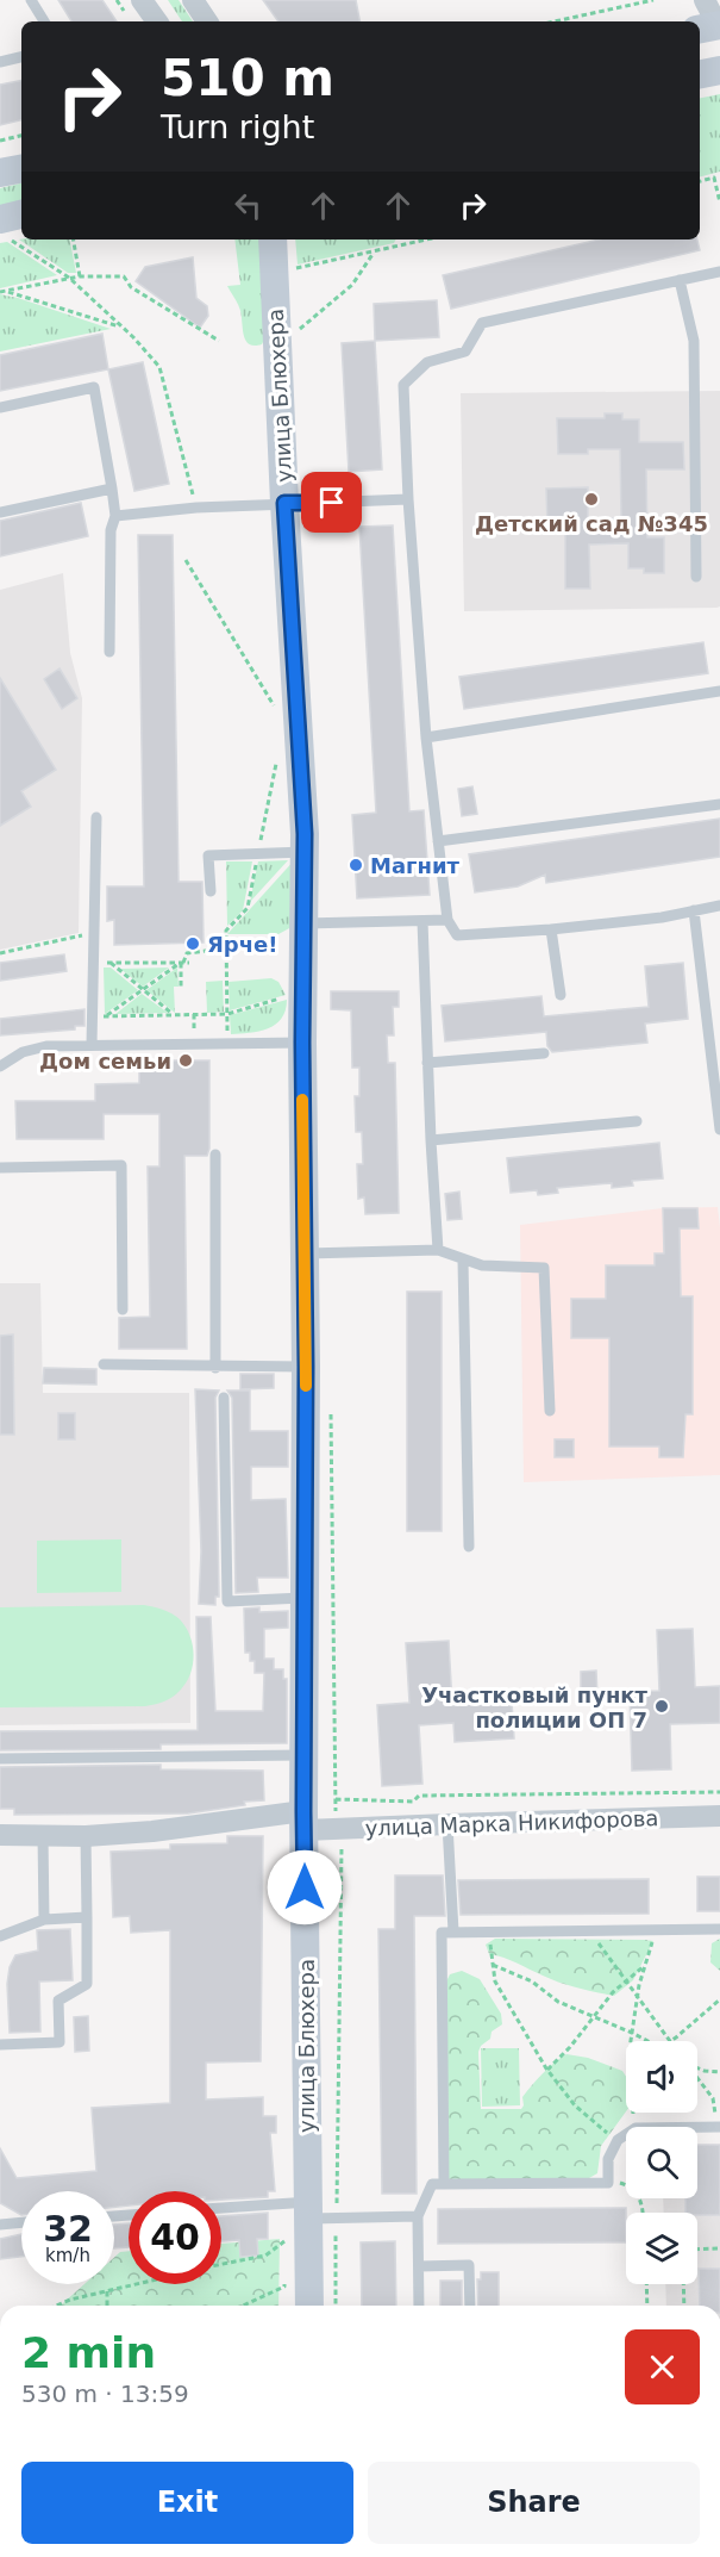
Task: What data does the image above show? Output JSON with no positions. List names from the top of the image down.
{
  "streets": {
    "street": ["улица Блюхера", "улица Марка Никифорова"]
  },
  "crossings": [
    ["улица Блюхера", "улица Марка Никифорова"]
  ],
  "places": [
    "Детский сад №345",
    "Магнит",
    "Ярче!",
    "Дом семьи",
    "Участковый пункт полиции ОП 7"
  ],
  "page": {
    "turn": ["510 m", "Turn right"],
    "speed": "32 km/h",
    "limit": "40",
    "heading": ["2 min", "530 m · 13:59"],
    "buttons": ["Exit", "Share"]
  }
}
